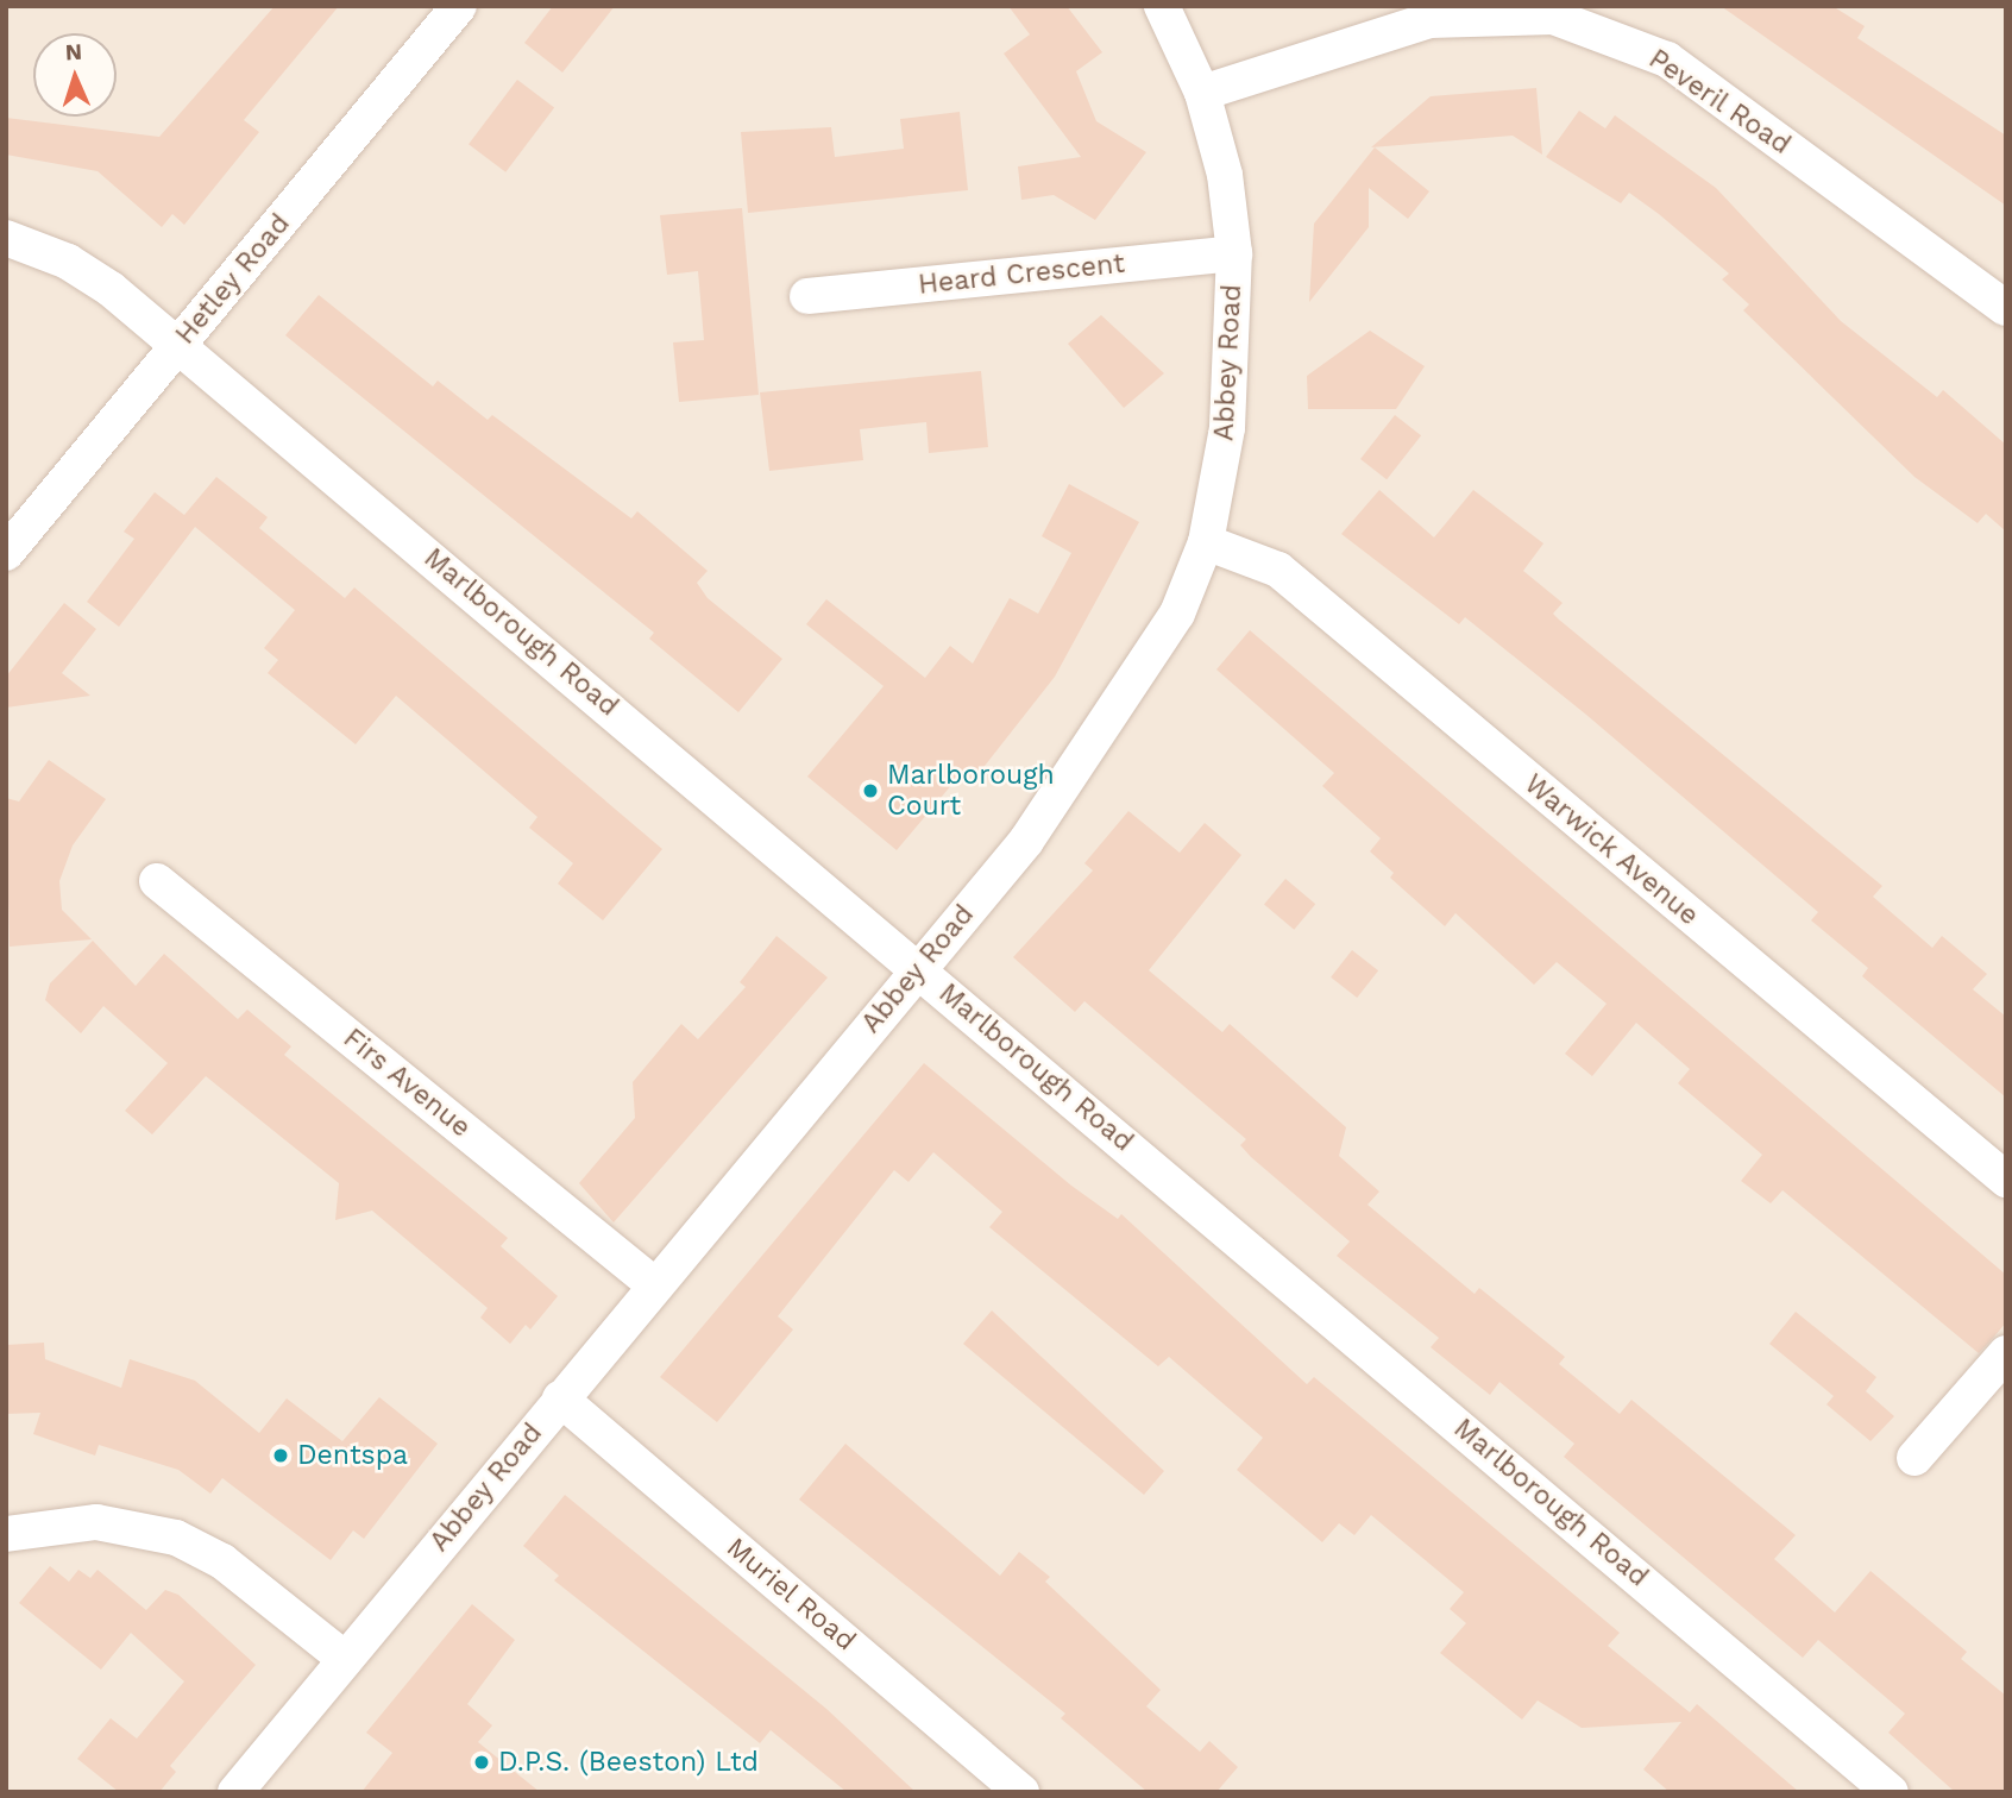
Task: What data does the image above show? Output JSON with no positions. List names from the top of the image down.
{
  "streets": {
    "street": [
      "Peveril Road",
      "Heard Crescent",
      "Hetley Road",
      "Abbey Road",
      "Marlborough Road",
      "Warwick Avenue",
      "Firs Avenue",
      "Muriel Road"
    ]
  },
  "crossings": [
    ["Peveril Road", "Abbey Road"],
    ["Heard Crescent", "Abbey Road"],
    ["Hetley Road", "Marlborough Road"],
    ["Abbey Road", "Marlborough Road"],
    ["Abbey Road", "Warwick Avenue"],
    ["Abbey Road", "Firs Avenue"],
    ["Abbey Road", "Muriel Road"]
  ],
  "places": ["Marlborough Court", "Dentspa", "D.P.S. (Beeston) Ltd"],
  "north": "top"
}
